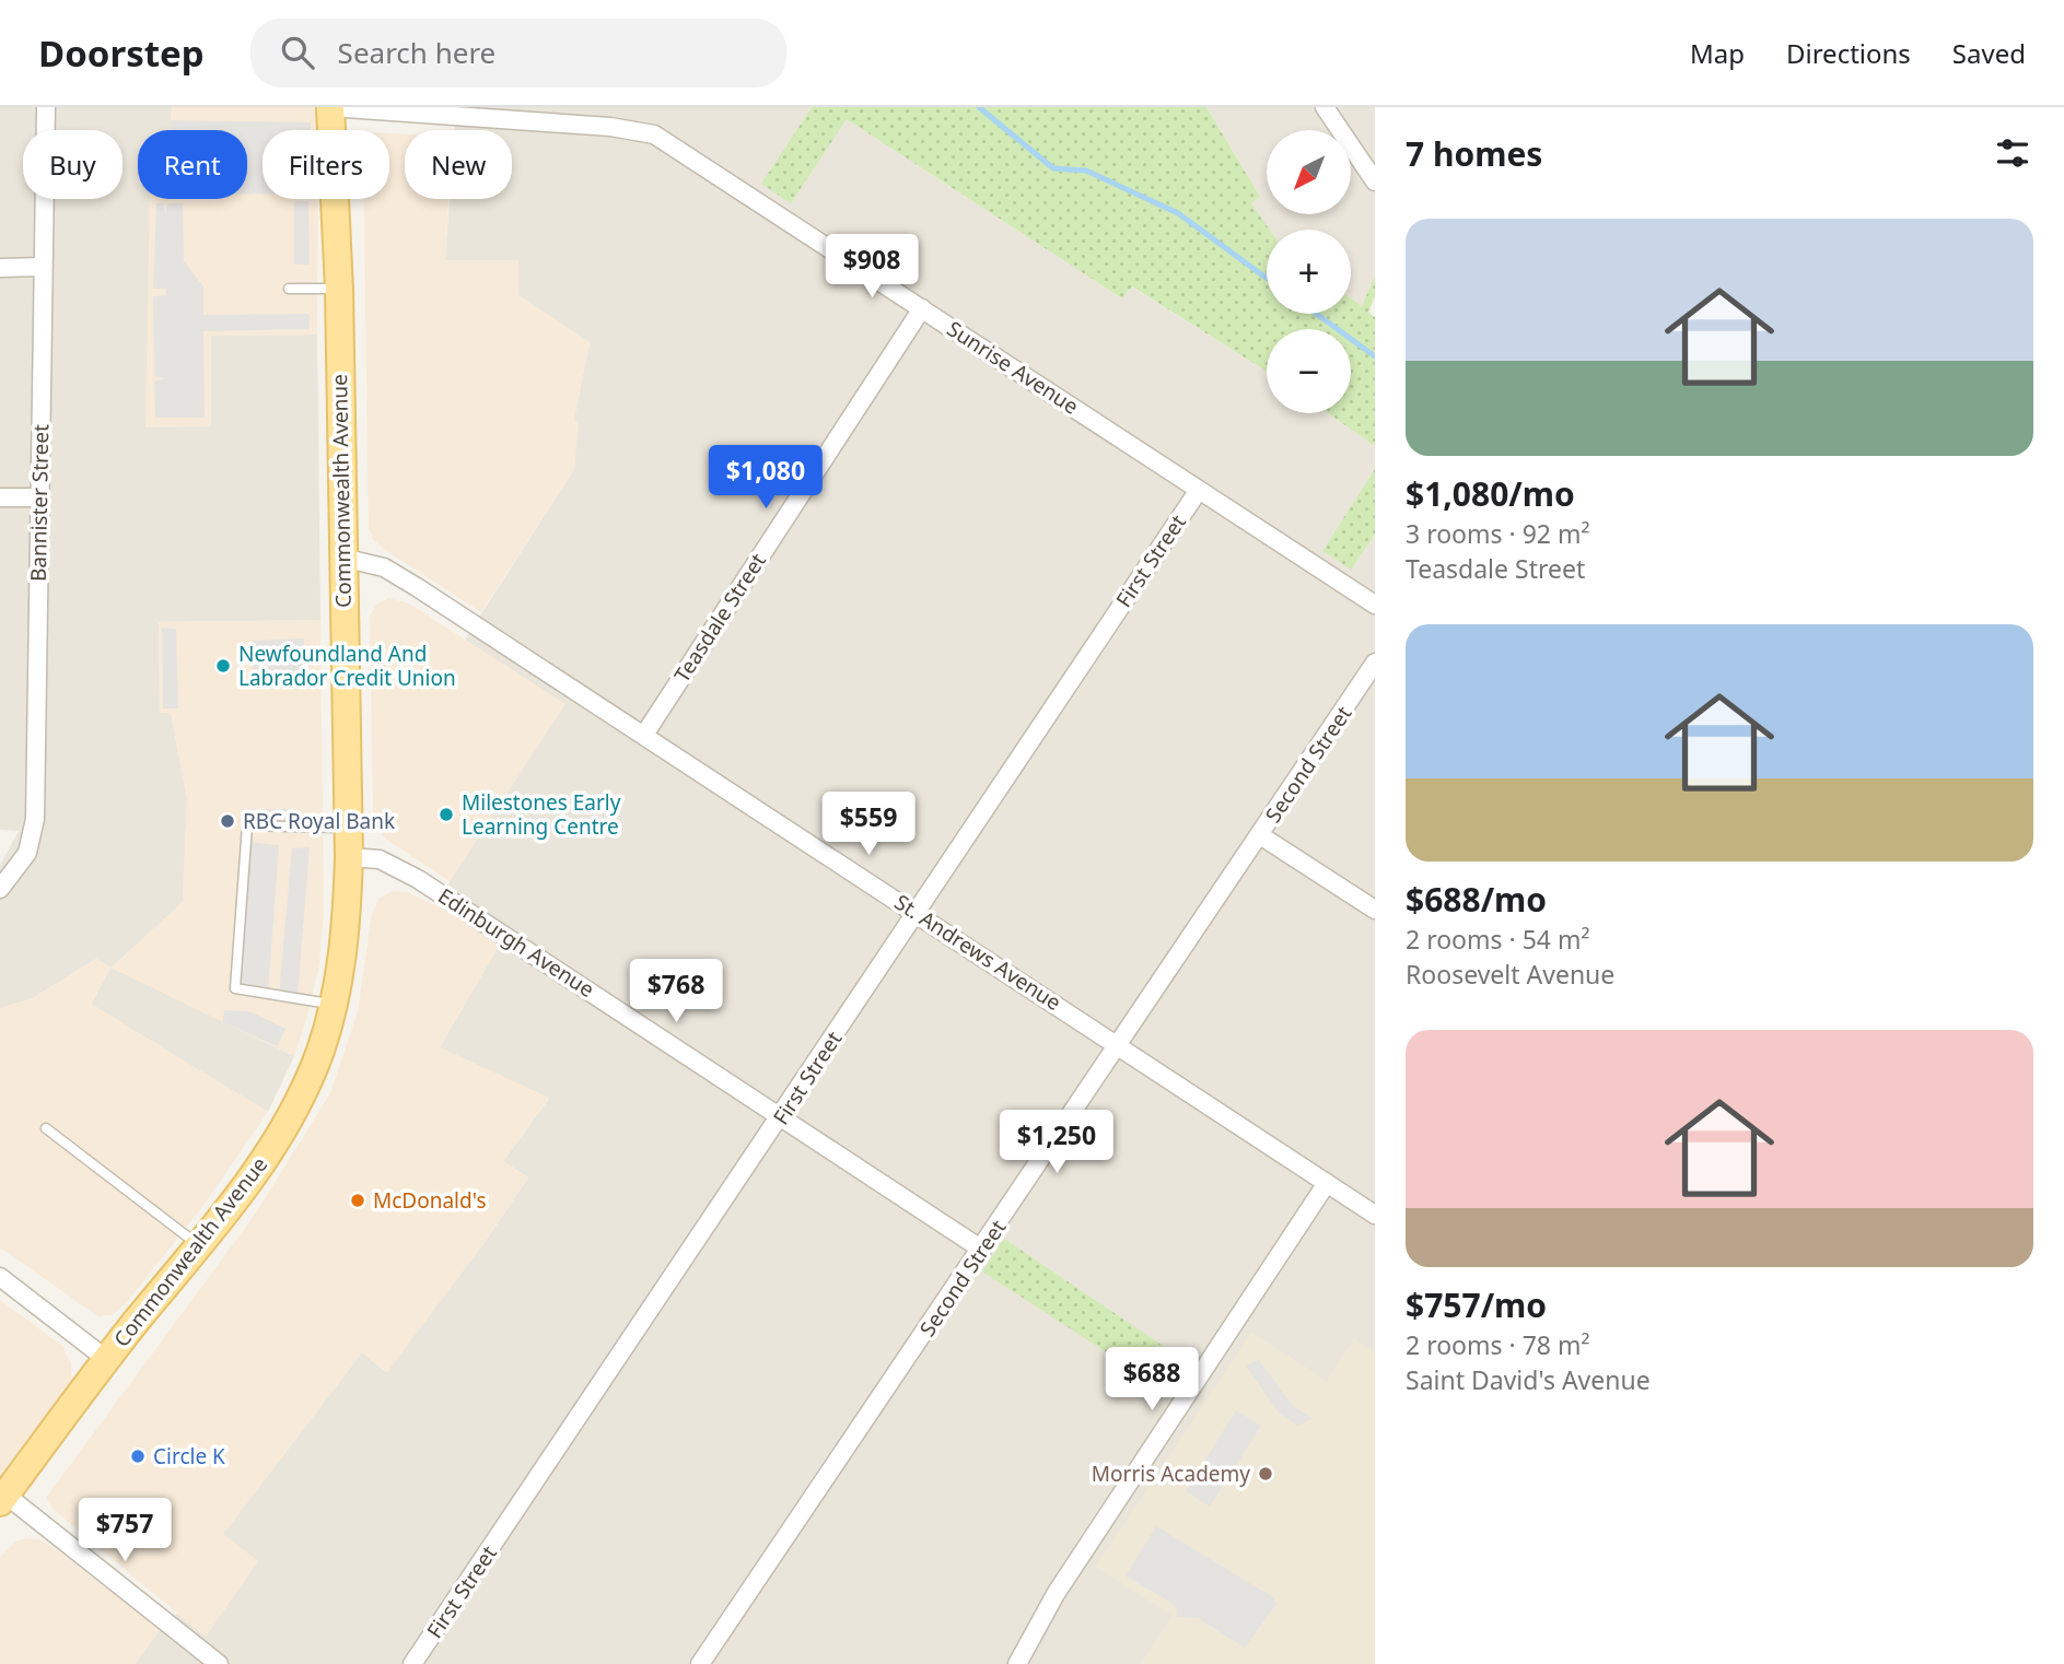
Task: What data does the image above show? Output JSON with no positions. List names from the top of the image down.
{
  "streets": {
    "main road": ["Commonwealth Avenue"],
    "street": [
      "Sunrise Avenue",
      "Bannister Street",
      "First Street",
      "Teasdale Street",
      "Second Street",
      "Edinburgh Avenue",
      "St. Andrews Avenue"
    ]
  },
  "crossings": [
    ["Sunrise Avenue", "Commonwealth Avenue"],
    ["Sunrise Avenue", "First Street"],
    ["Sunrise Avenue", "Teasdale Street"],
    ["Commonwealth Avenue", "Edinburgh Avenue"],
    ["Commonwealth Avenue", "St. Andrews Avenue"],
    ["First Street", "Edinburgh Avenue"],
    ["First Street", "St. Andrews Avenue"],
    ["Teasdale Street", "St. Andrews Avenue"],
    ["Second Street", "Edinburgh Avenue"],
    ["Second Street", "St. Andrews Avenue"]
  ],
  "places": [
    "Newfoundland And Labrador Credit Union",
    "Milestones Early Learning Centre",
    "RBC Royal Bank",
    "McDonald's",
    "Circle K",
    "Morris Academy"
  ],
  "north": "bottom left",
  "page": {
    "header": "Doorstep",
    "search": "Search here",
    "nav": ["Map", "Directions", "Saved"],
    "heading": "7 homes",
    "map_buttons": ["+", "−"],
    "chip": [
      "Buy",
      "Rent",
      "Filters",
      "New"
    ],
    "list": [
      {
        "name": "$1,080/mo",
        "note": "3 rooms · 92 m² · Teasdale Street"
      },
      {
        "name": "$688/mo",
        "note": "2 rooms · 54 m² · Roosevelt Avenue"
      },
      {
        "name": "$757/mo",
        "note": "2 rooms · 78 m² · Saint David's Avenue"
      }
    ],
    "price": [
      "$908",
      "$1,080",
      "$559",
      "$768",
      "$1,250",
      "$688",
      "$757"
    ]
  }
}
